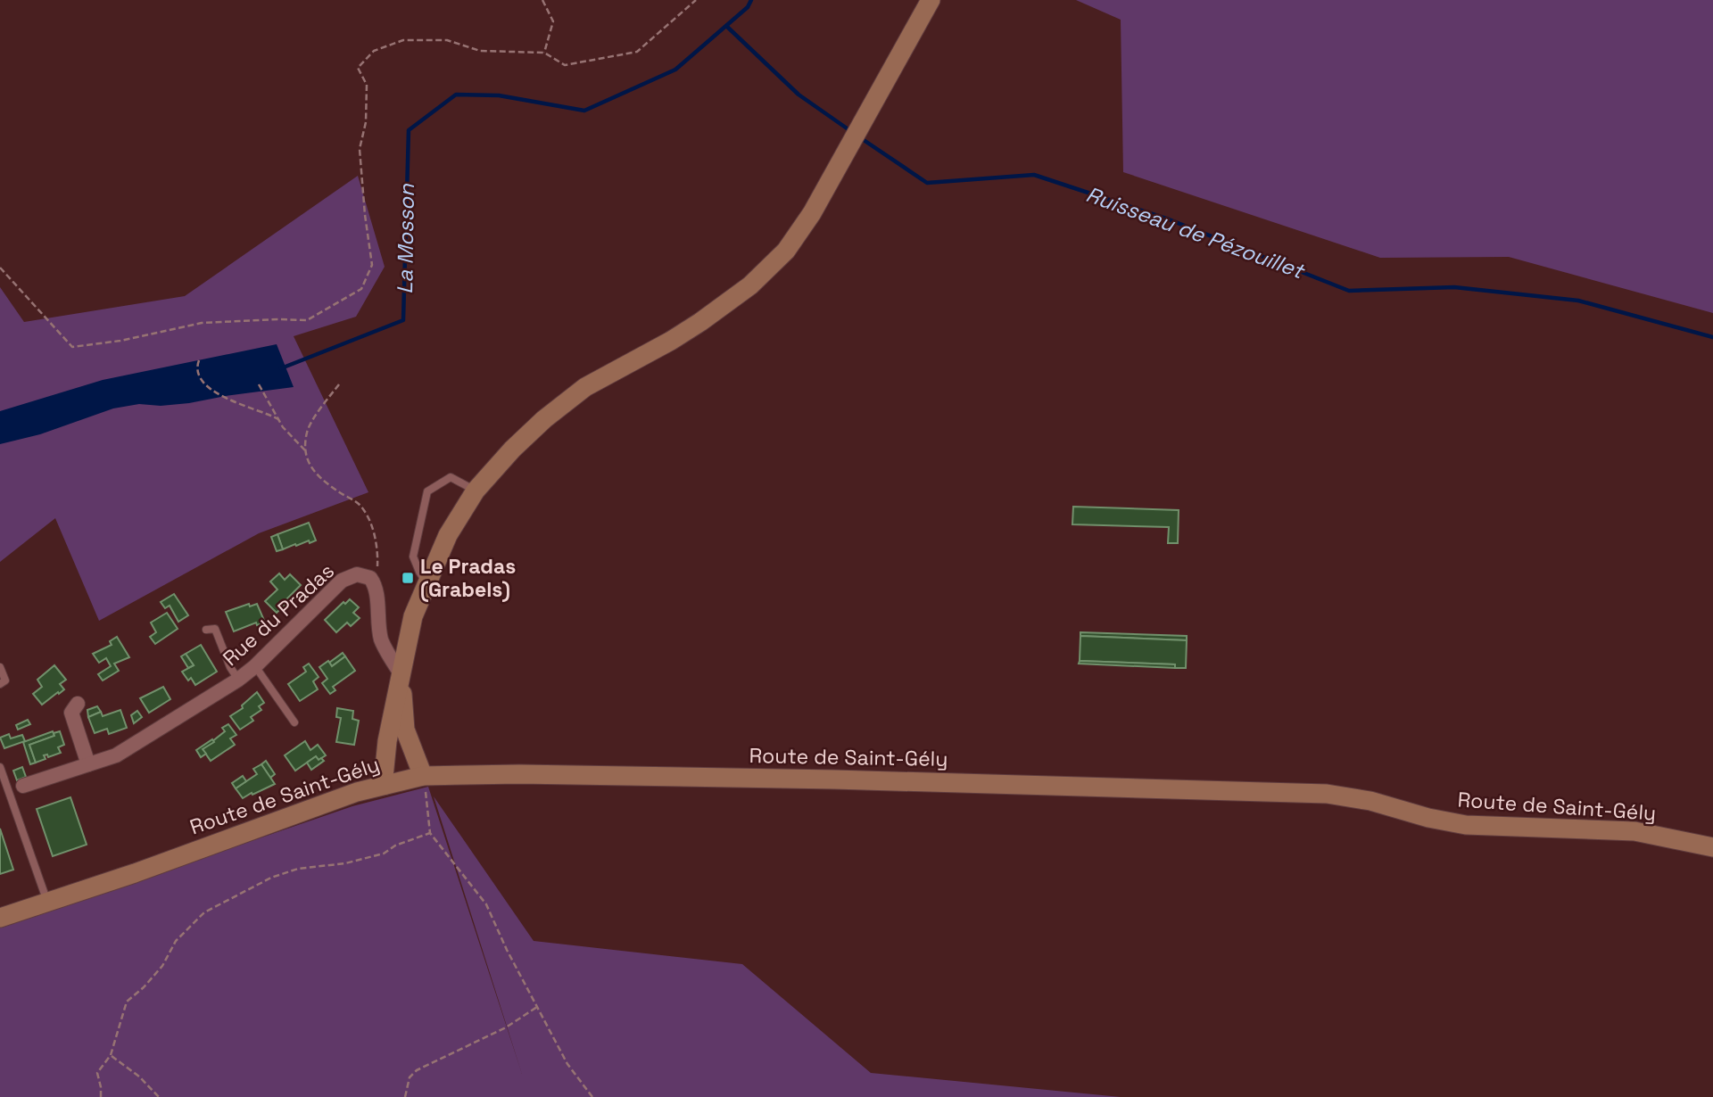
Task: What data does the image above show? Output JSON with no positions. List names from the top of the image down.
{
  "streets": {
    "street": ["Rue du Pradas", "Route de Saint-Gély"]
  },
  "water": ["Ruisseau de Pézouillet", "La Mosson"],
  "places": {
    "transit": ["Le Pradas (Grabels)"]
  }
}
